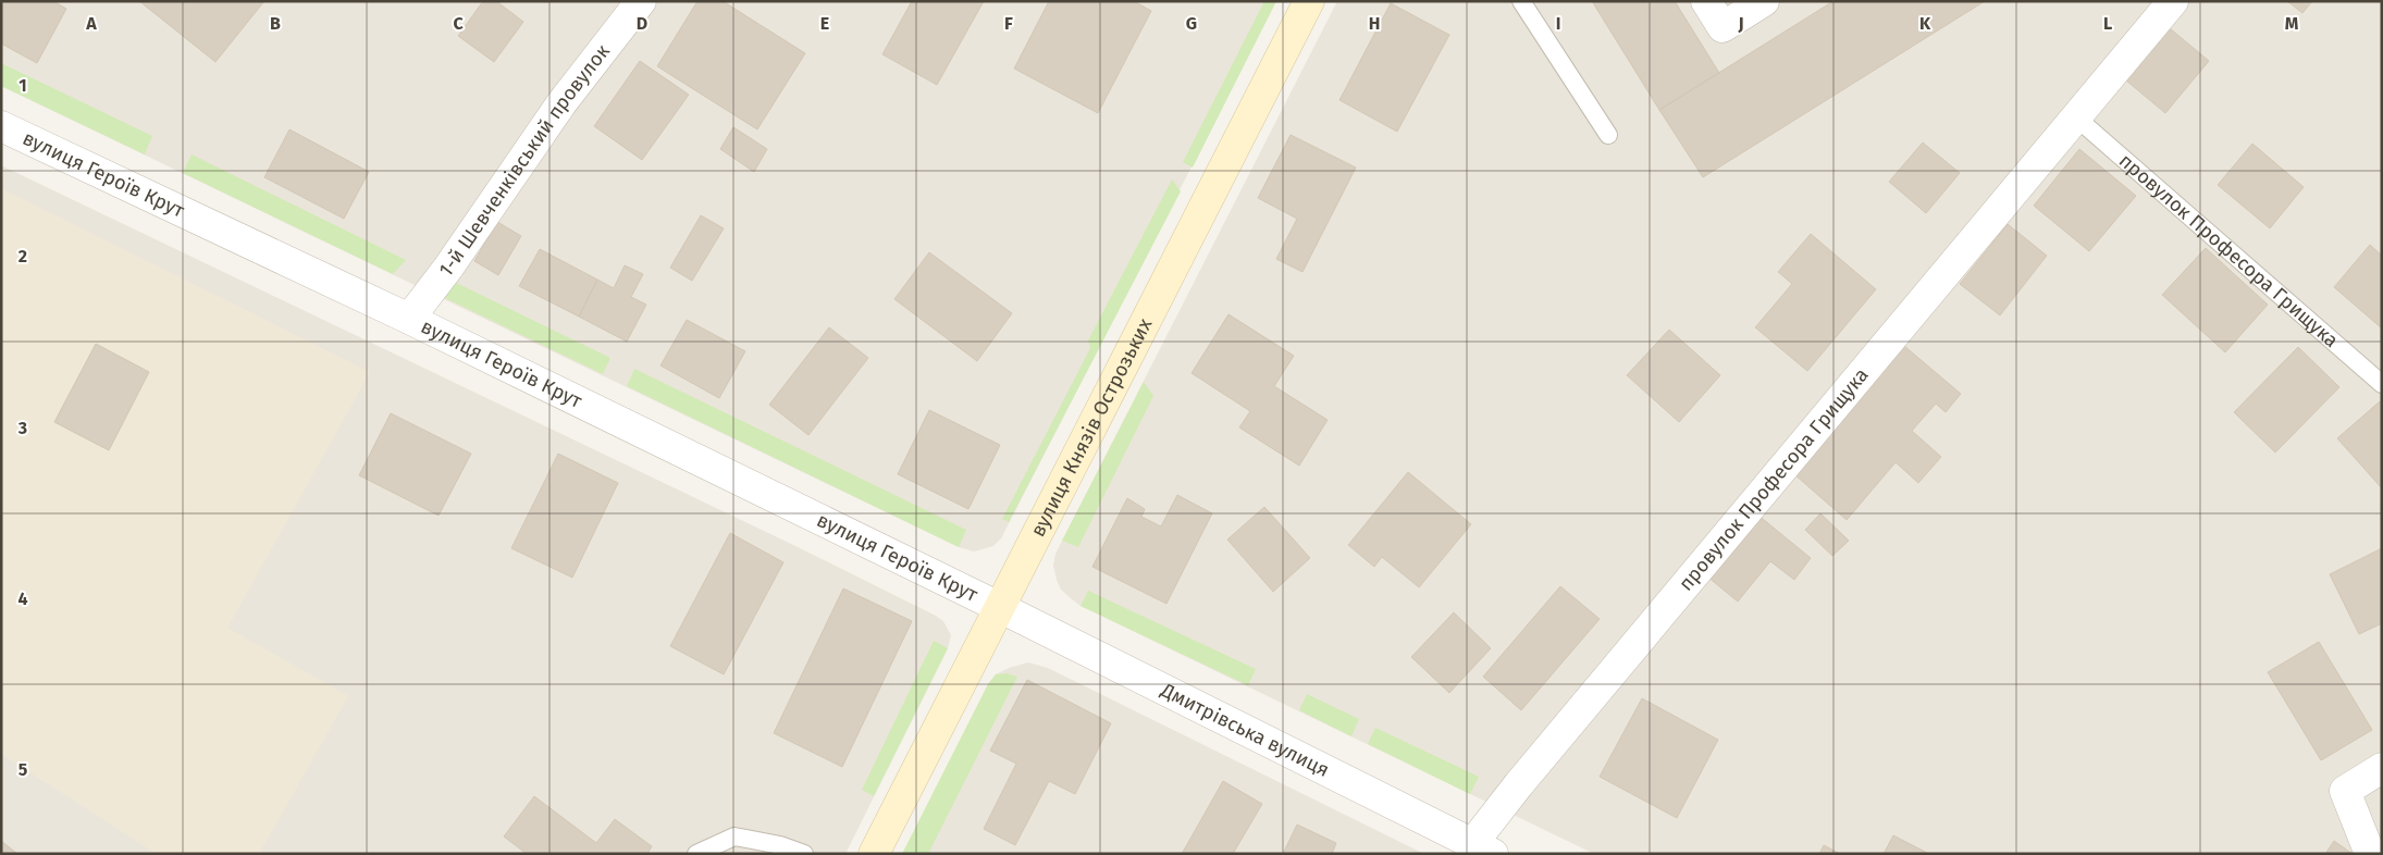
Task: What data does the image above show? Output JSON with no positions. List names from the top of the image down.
{
  "streets": {
    "street": [
      "1-й Шевченківський провулок",
      "вулиця Героїв Крут",
      "провулок Професора Грищука",
      "вулиця Князів Острозьких",
      "Дмитрівська вулиця"
    ]
  },
  "crossings": [
    ["1-й Шевченківський провулок", "вулиця Героїв Крут"],
    ["вулиця Героїв Крут", "вулиця Князів Острозьких"],
    ["вулиця Героїв Крут", "Дмитрівська вулиця"],
    ["провулок Професора Грищука", "Дмитрівська вулиця"],
    ["вулиця Князів Острозьких", "Дмитрівська вулиця"]
  ],
  "grid": {
    "columns": [
      "A",
      "B",
      "C",
      "D",
      "E",
      "F",
      "G",
      "H",
      "I",
      "J",
      "K",
      "L",
      "M"
    ],
    "rows": [
      "1",
      "2",
      "3",
      "4",
      "5"
    ]
  }
}
